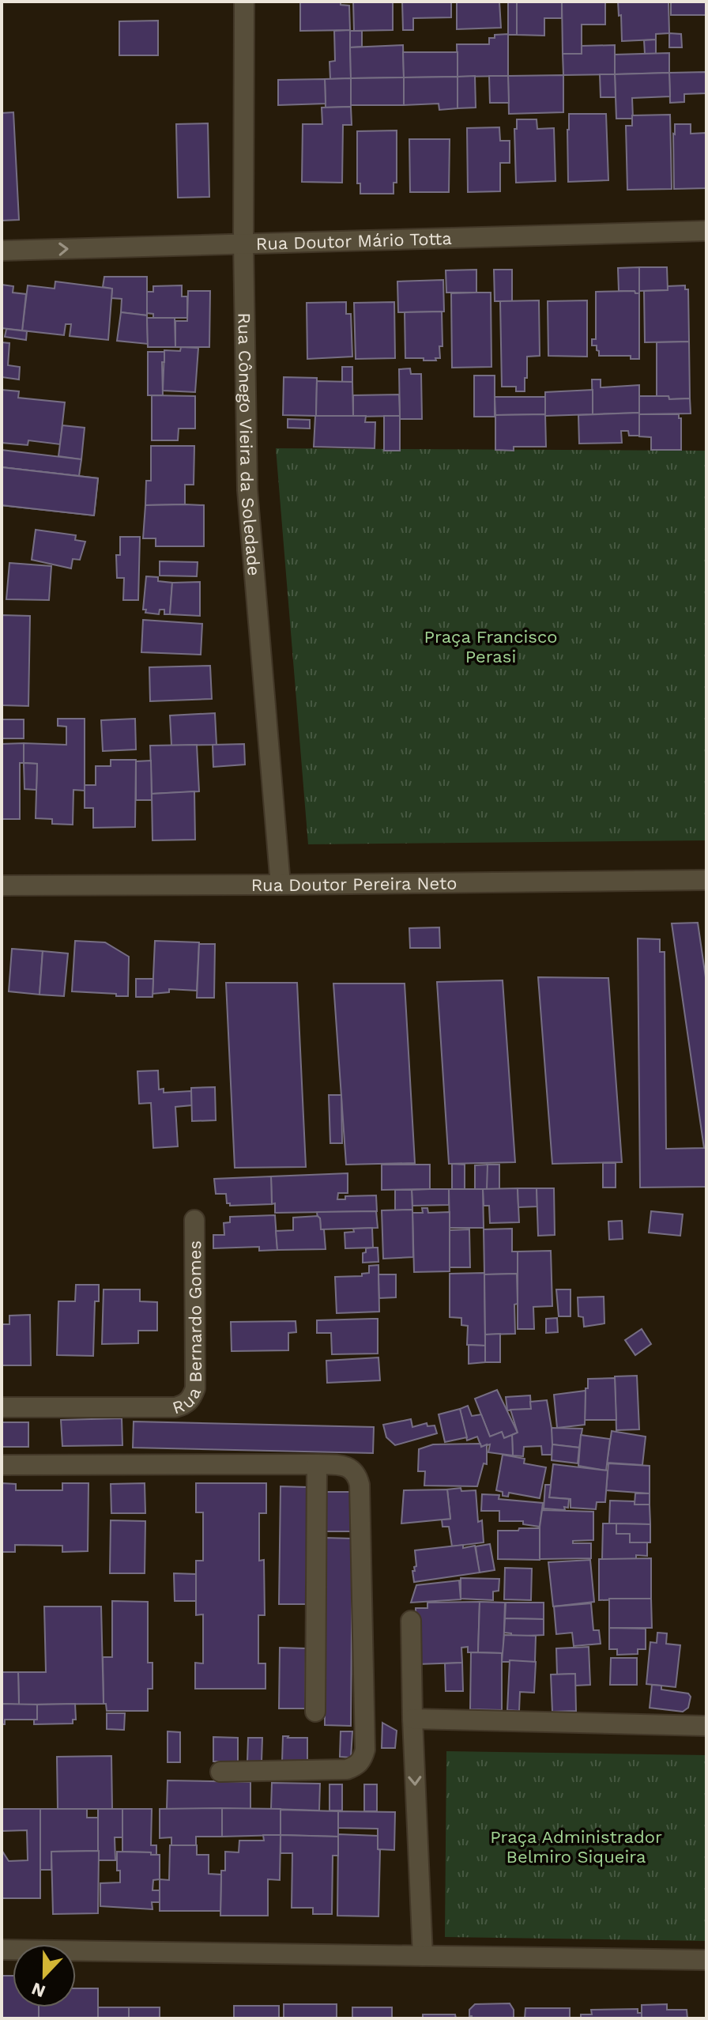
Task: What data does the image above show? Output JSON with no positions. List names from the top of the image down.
{
  "streets": {
    "street": [
      "Rua Doutor Mário Totta",
      "Rua Cônego Vieira da Soledade",
      "Rua Doutor Pereira Neto",
      "Rua Bernardo Gomes"
    ]
  },
  "crossings": [
    ["Rua Doutor Mário Totta", "Rua Cônego Vieira da Soledade"],
    ["Rua Cônego Vieira da Soledade", "Rua Doutor Pereira Neto"]
  ],
  "parks": ["Praça Francisco Perasi", "Praça Administrador Belmiro Siqueira"],
  "north": "bottom"
}
